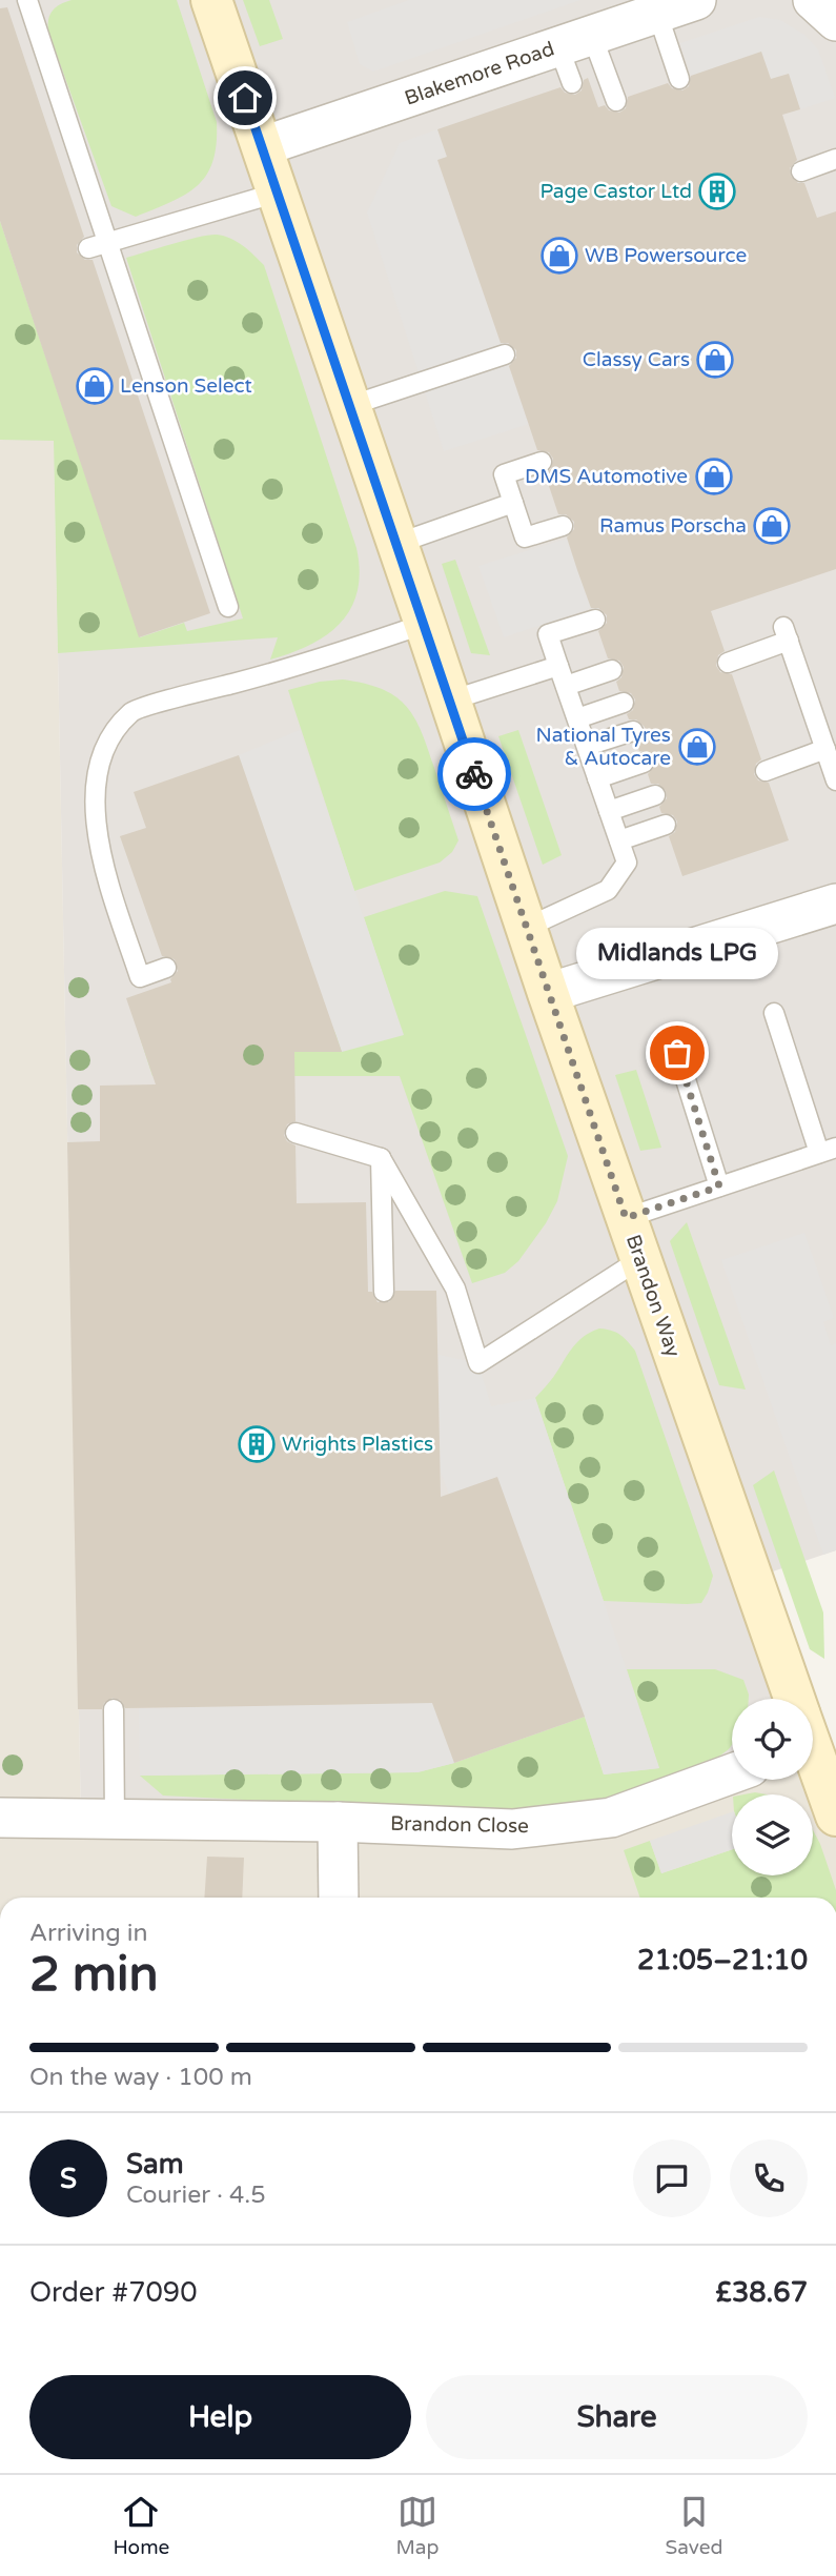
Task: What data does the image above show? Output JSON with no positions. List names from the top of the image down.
{
  "streets": {
    "street": ["Blakemore Road", "Brandon Way", "Brandon Close"]
  },
  "crossings": [
    ["Blakemore Road", "Brandon Way"]
  ],
  "places": {
    "building": ["Page Castor Ltd", "Wrights Plastics"],
    "shop": [
      "WB Powersource",
      "Classy Cars",
      "Lenson Select",
      "DMS Automotive",
      "Ramus Porscha",
      "National Tyres & Autocare"
    ],
    "other": ["Midlands LPG"]
  },
  "page": {
    "bubble": "Midlands LPG",
    "heading": ["2 min", "Arriving in", "21:05–21:10"],
    "panel": [
      "Sam",
      "Courier · 4.5",
      "Order #7090",
      "£38.67"
    ],
    "bar": "On the way · 100 m",
    "round": "S",
    "buttons": ["Help", "Share"],
    "tabs": ["Home", "Map", "Saved"]
  }
}
